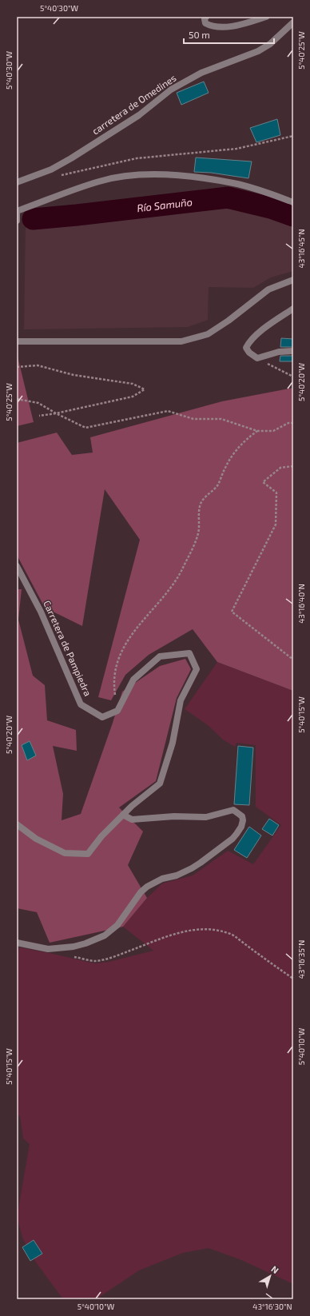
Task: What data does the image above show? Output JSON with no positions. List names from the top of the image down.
{
  "streets": {
    "street": ["carretera de Omedines", "Carretera de Pampiedra"]
  },
  "water": ["Río Samuño"],
  "scale_bar": "50 m",
  "north": "top right",
  "coordinates": [
    "5°40'30\"W",
    "5°40'25\"W",
    "43°16'45\"N",
    "5°40'20\"W",
    "43°16'40\"N",
    "5°40'15\"W",
    "43°16'35\"N",
    "5°40'10\"W",
    "43°16'30\"N"
  ]
}
